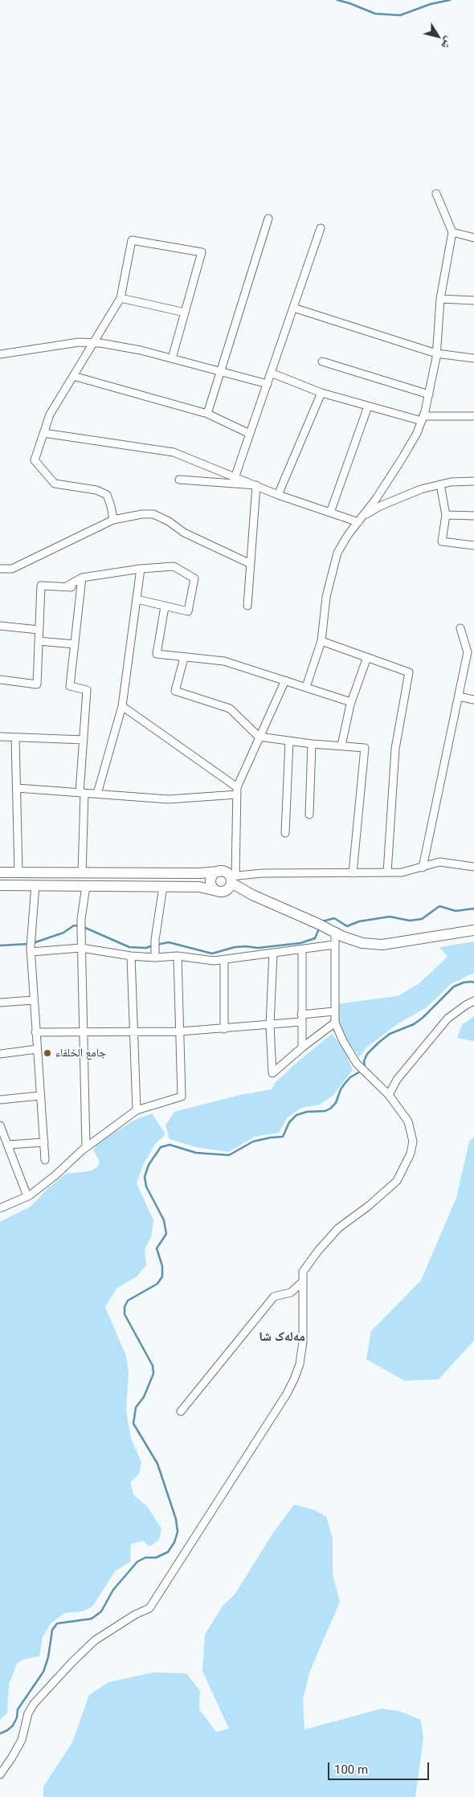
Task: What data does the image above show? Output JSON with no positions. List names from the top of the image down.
{
  "districts": ["مەلەک شا"],
  "places": ["جامع الخلفاء"],
  "scale_bar": "100 m",
  "north": "bottom right"
}
